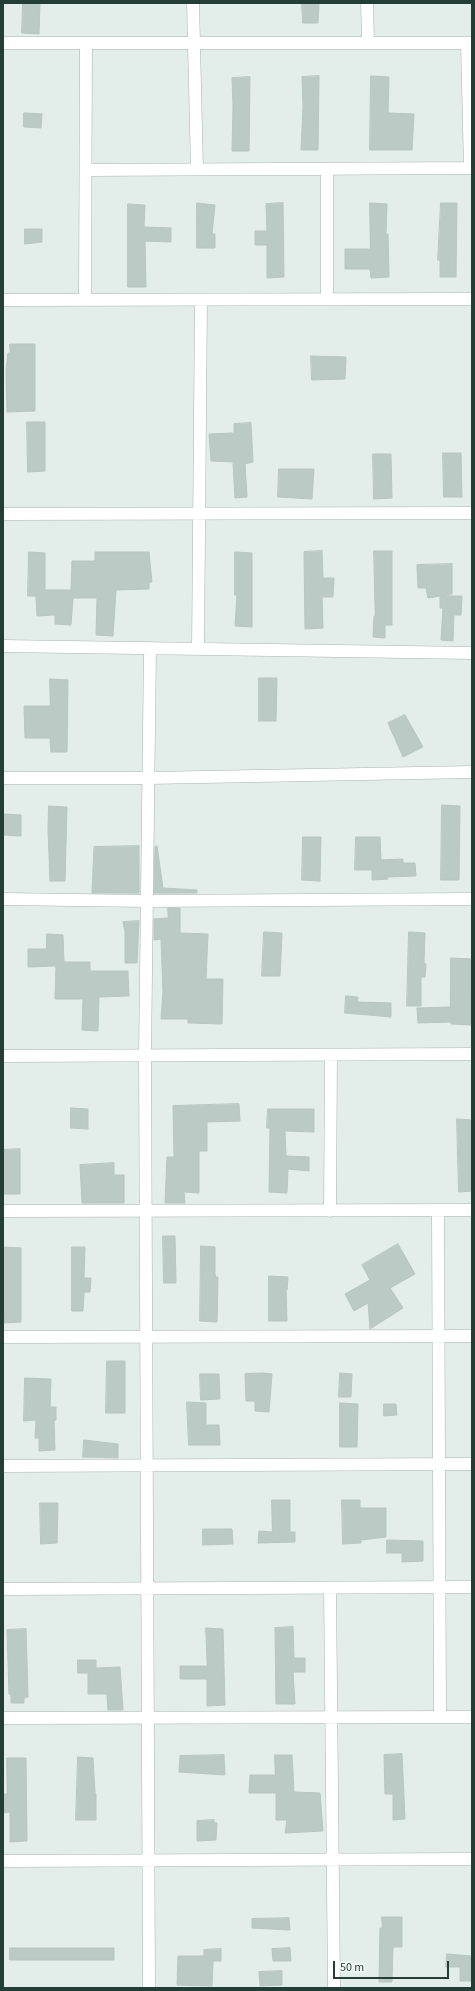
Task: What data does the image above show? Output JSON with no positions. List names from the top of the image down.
{
  "scale_bar": "50 m"
}
